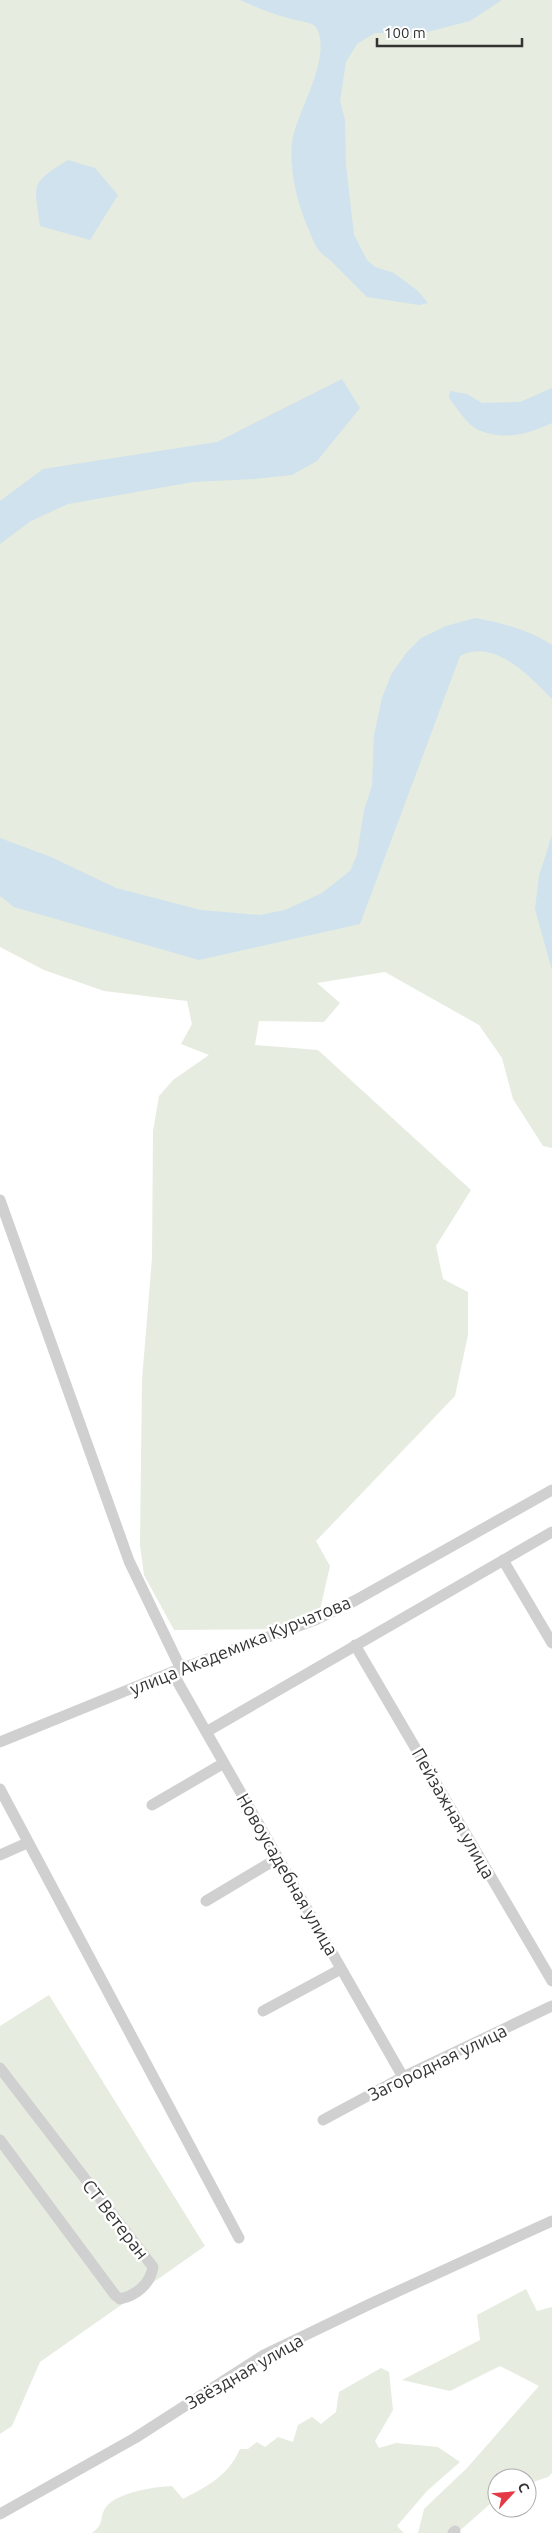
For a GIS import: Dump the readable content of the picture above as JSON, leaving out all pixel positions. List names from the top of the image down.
{
  "streets": {
    "street": [
      "улица Академика Курчатова",
      "Пейзажная улица",
      "Новоусадебная улица",
      "Загородная улица",
      "СТ Ветеран",
      "Звёздная улица"
    ]
  },
  "crossings": [
    ["улица Академика Курчатова", "Новоусадебная улица"],
    ["Новоусадебная улица", "Загородная улица"]
  ],
  "scale_bar": "100 m",
  "north": "top right"
}
